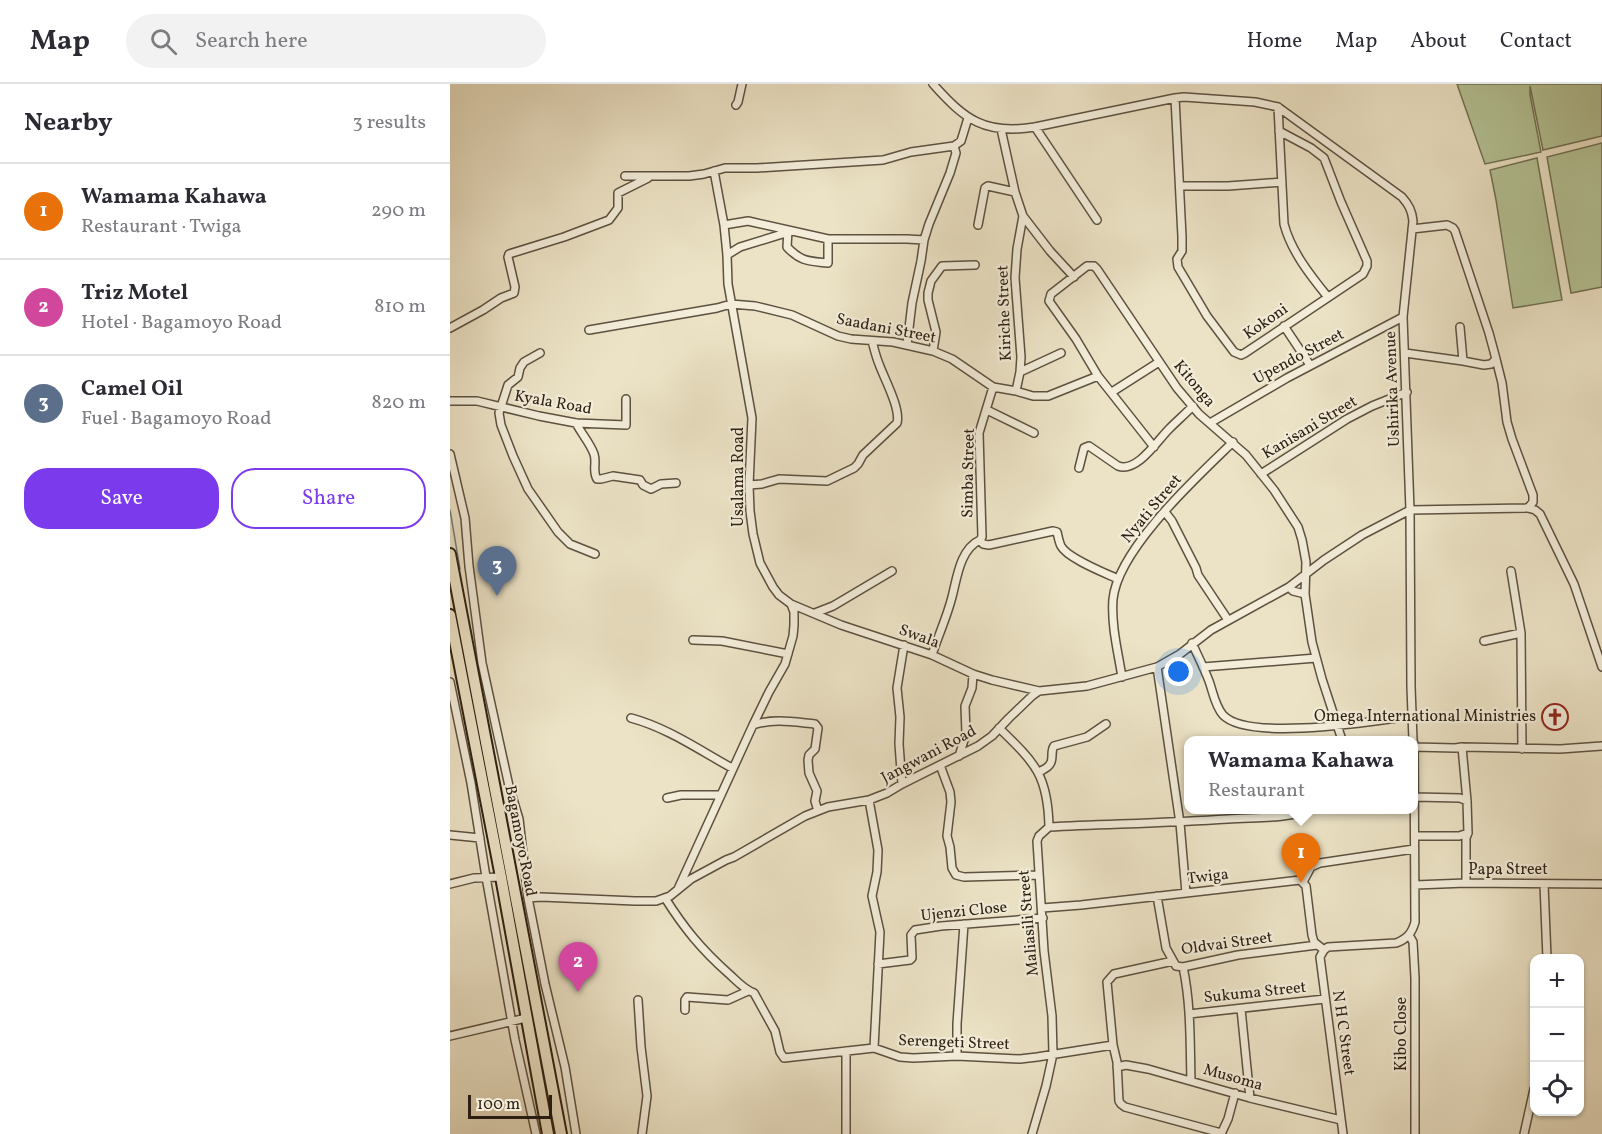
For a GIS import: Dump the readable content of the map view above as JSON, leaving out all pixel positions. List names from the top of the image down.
{
  "streets": {
    "highway": ["Bagamoyo Road"],
    "street": [
      "Kiriche Street",
      "Kokoni",
      "Saadani Street",
      "Upendo Street",
      "Kitonga",
      "Ushirika Avenue",
      "Kyala Road",
      "Kanisani Street",
      "Simba Street",
      "Usalama Road",
      "Nyati Street",
      "Swala",
      "Jangwani Road",
      "Papa Street",
      "Twiga",
      "Ujenzi Close",
      "Maliasili Street",
      "Oldvai Street",
      "Sukuma Street",
      "N H C Street",
      "Kibo Close",
      "Serengeti Street",
      "Musoma"
    ]
  },
  "crossings": [
    ["Kiriche Street", "Saadani Street"],
    ["Saadani Street", "Kitonga"],
    ["Saadani Street", "Simba Street"],
    ["Saadani Street", "Usalama Road"],
    ["Upendo Street", "Kitonga"],
    ["Upendo Street", "Ushirika Avenue"],
    ["Kitonga", "Kanisani Street"],
    ["Kitonga", "Nyati Street"],
    ["Ushirika Avenue", "Kanisani Street"],
    ["Ushirika Avenue", "Papa Street"],
    ["Ushirika Avenue", "Kibo Close"],
    ["Simba Street", "Swala"],
    ["Usalama Road", "Swala"],
    ["Swala", "Jangwani Road"],
    ["Jangwani Road", "Maliasili Street"],
    ["Jangwani Road", "Serengeti Street"],
    ["Twiga", "Maliasili Street"],
    ["Twiga", "Oldvai Street"],
    ["Ujenzi Close", "Maliasili Street"],
    ["Maliasili Street", "Serengeti Street"],
    ["Oldvai Street", "N H C Street"],
    ["Sukuma Street", "N H C Street"],
    ["N H C Street", "Musoma"]
  ],
  "places": {
    "church": ["Omega International Ministries"]
  },
  "scale_bar": "100 m",
  "page": {
    "header": "Map",
    "search": "Search here",
    "nav": [
      "Home",
      "Map",
      "About",
      "Contact"
    ],
    "heading": ["Nearby", "3 results"],
    "list": [
      {
        "mark": "1",
        "name": "Wamama Kahawa",
        "note": "Restaurant · Twiga",
        "value": "290 m"
      },
      {
        "mark": "2",
        "name": "Triz Motel",
        "note": "Hotel · Bagamoyo Road",
        "value": "810 m"
      },
      {
        "mark": "3",
        "name": "Camel Oil",
        "note": "Fuel · Bagamoyo Road",
        "value": "820 m"
      }
    ],
    "buttons": ["Save", "Share"],
    "pins": ["3", "1", "2"],
    "popup": ["Wamama Kahawa", "Restaurant"],
    "map_buttons": ["+", "−"],
    "scale": "100 m"
  }
}
